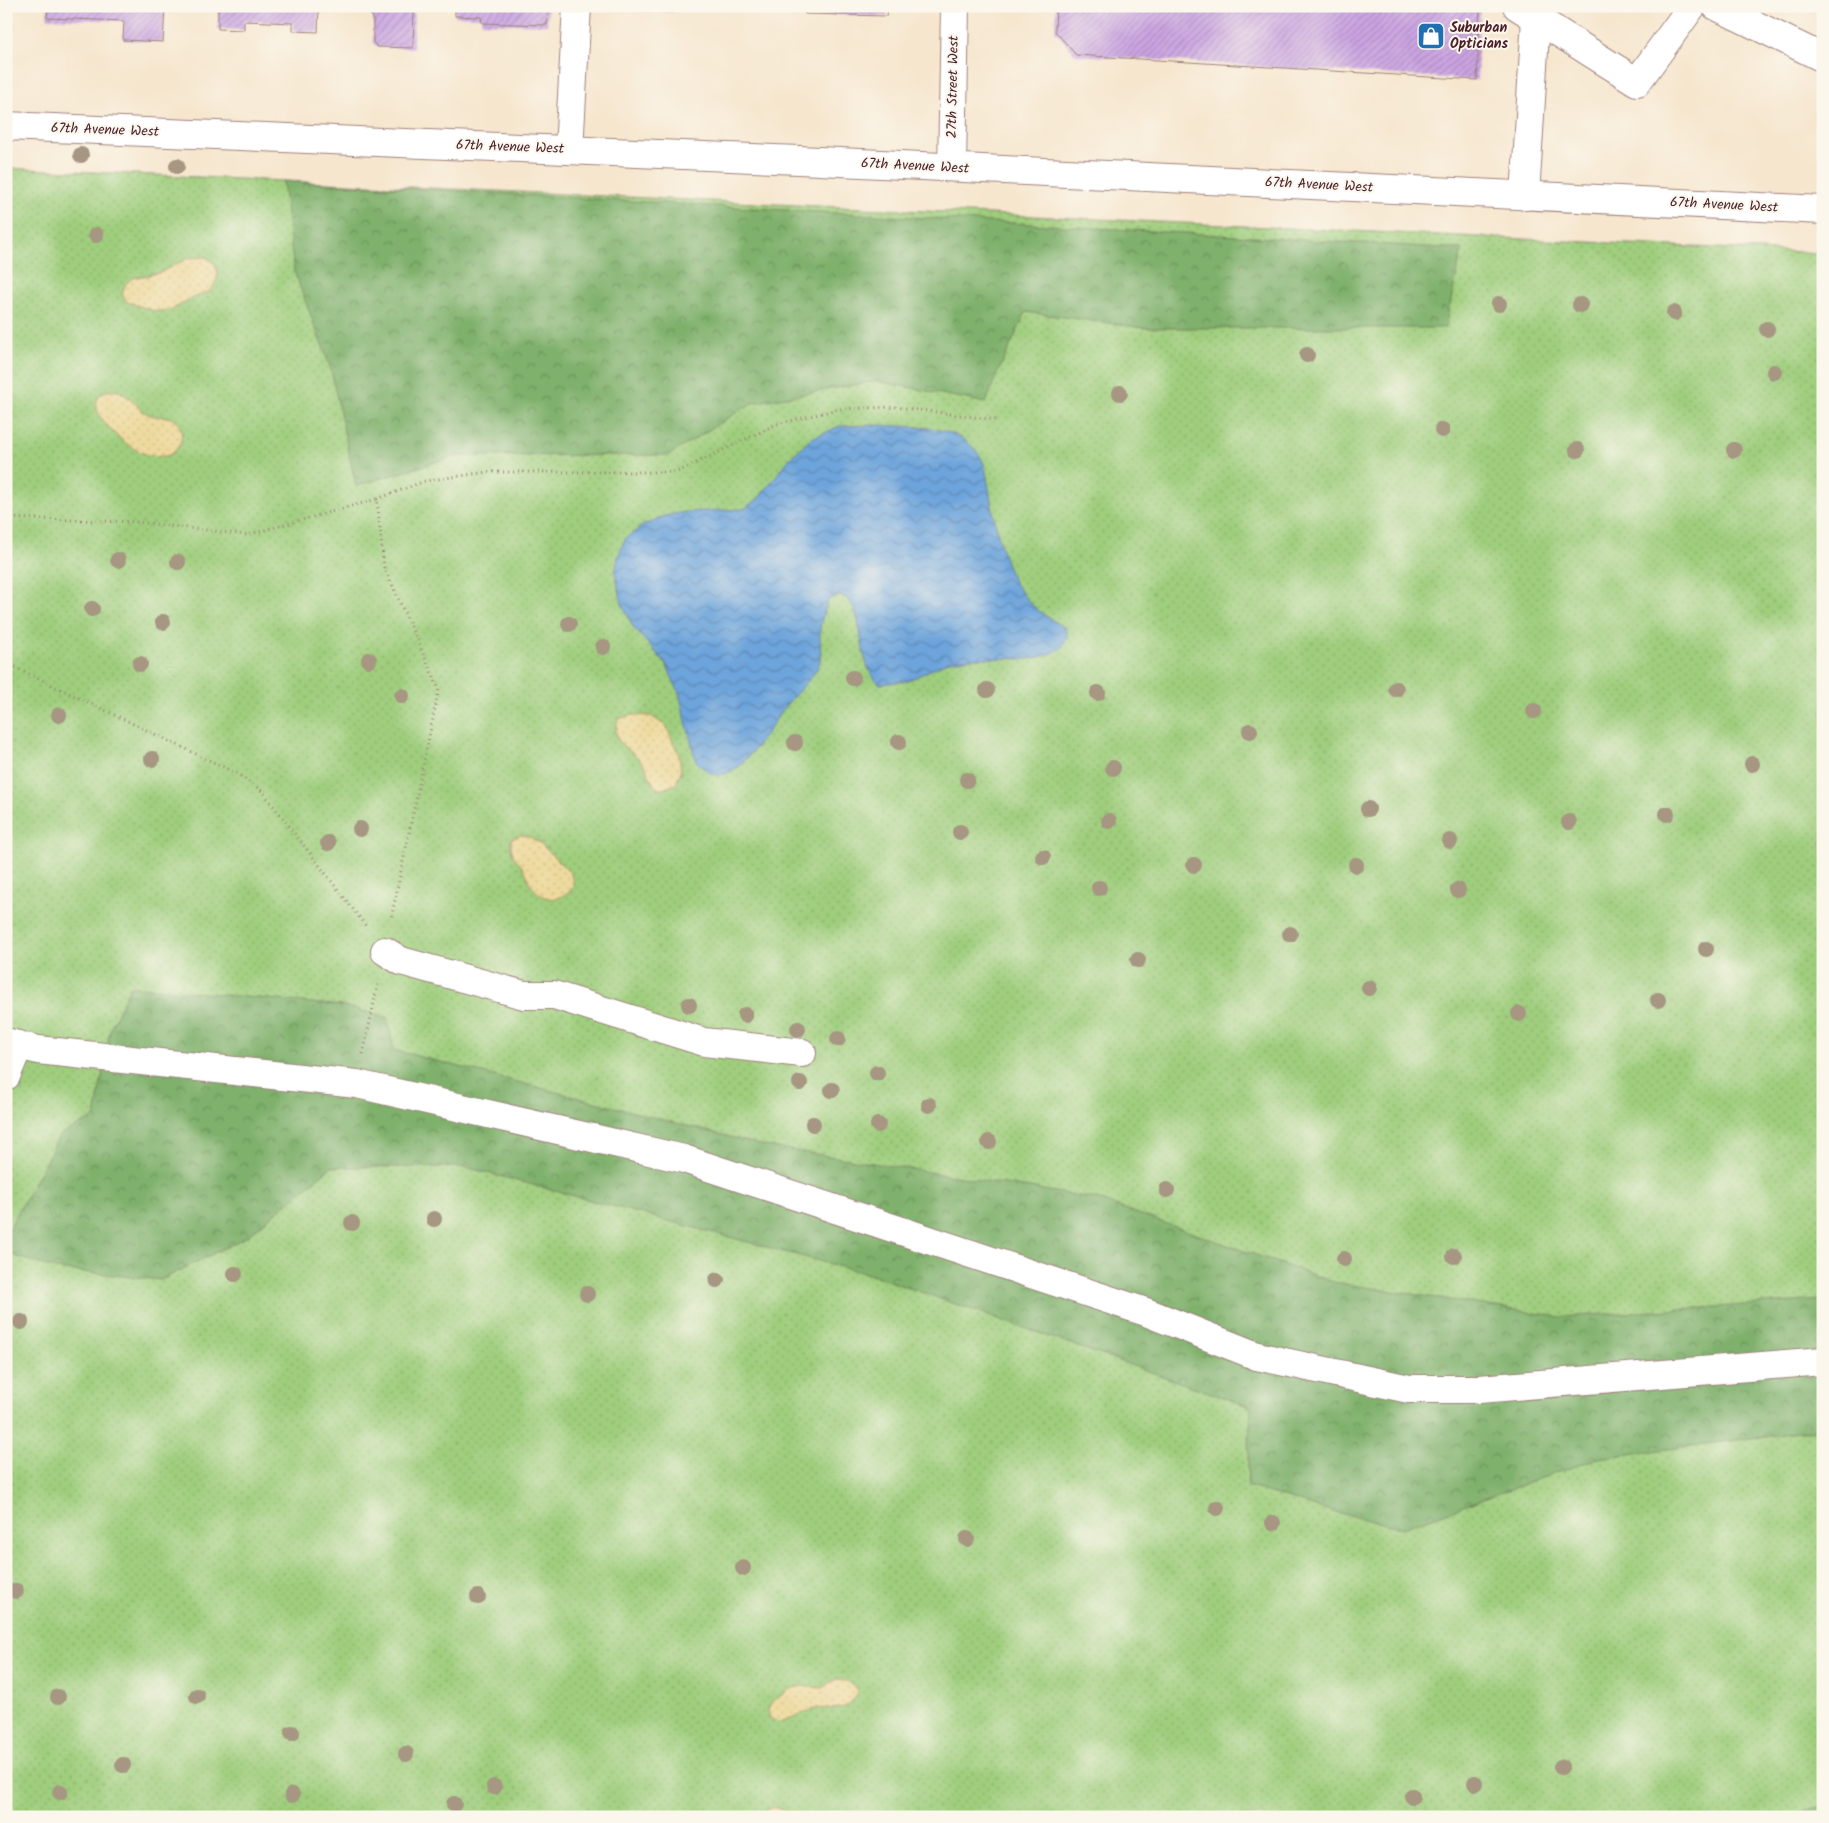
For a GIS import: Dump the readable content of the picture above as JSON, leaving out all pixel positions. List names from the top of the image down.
{
  "streets": {
    "street": ["27th Street West", "67th Avenue West"]
  },
  "crossings": [
    ["27th Street West", "67th Avenue West"]
  ],
  "places": {
    "shop": ["Suburban Opticians"]
  }
}
